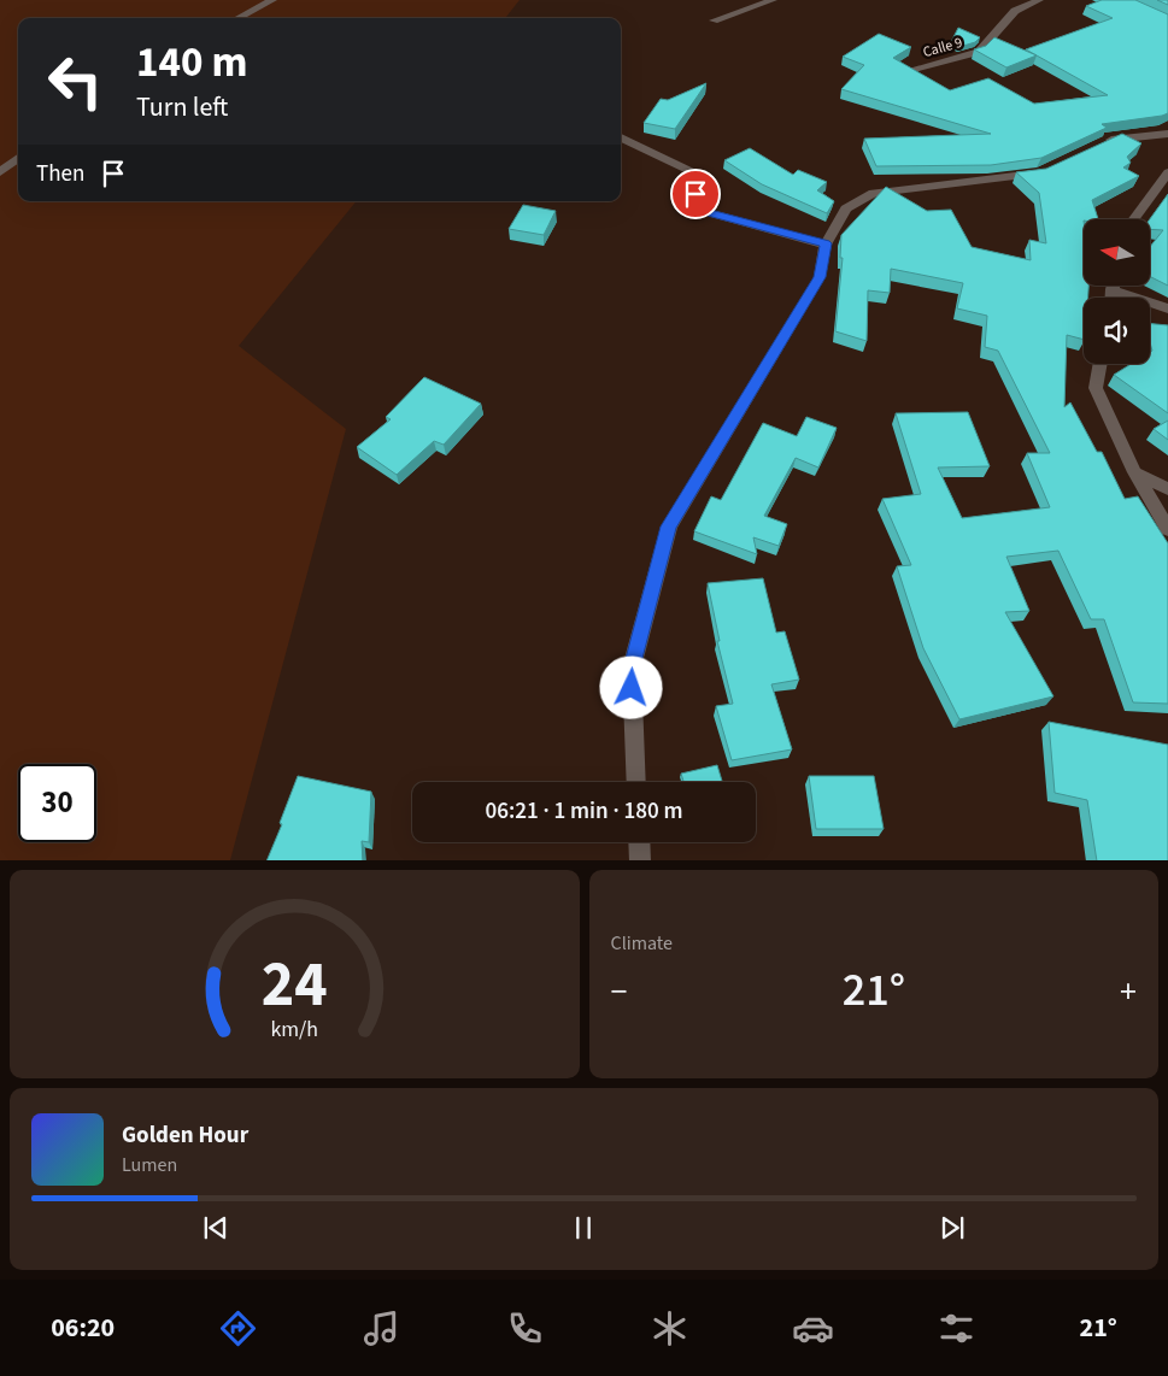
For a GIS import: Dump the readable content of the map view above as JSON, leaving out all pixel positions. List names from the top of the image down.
{
  "streets": {
    "street": ["Calle 9"]
  },
  "north": "left",
  "page": {
    "turn": ["140 m", "Turn left"],
    "then": "Then",
    "limit": "30",
    "trip": "06:21 · 1 min · 180 m",
    "tile": "Climate",
    "heat": ["−", "21°", "+"],
    "song": ["Golden Hour", "Lumen"],
    "tabs": ["06:20", "21°"],
    "gauge": ["24", "km/h"]
  }
}
